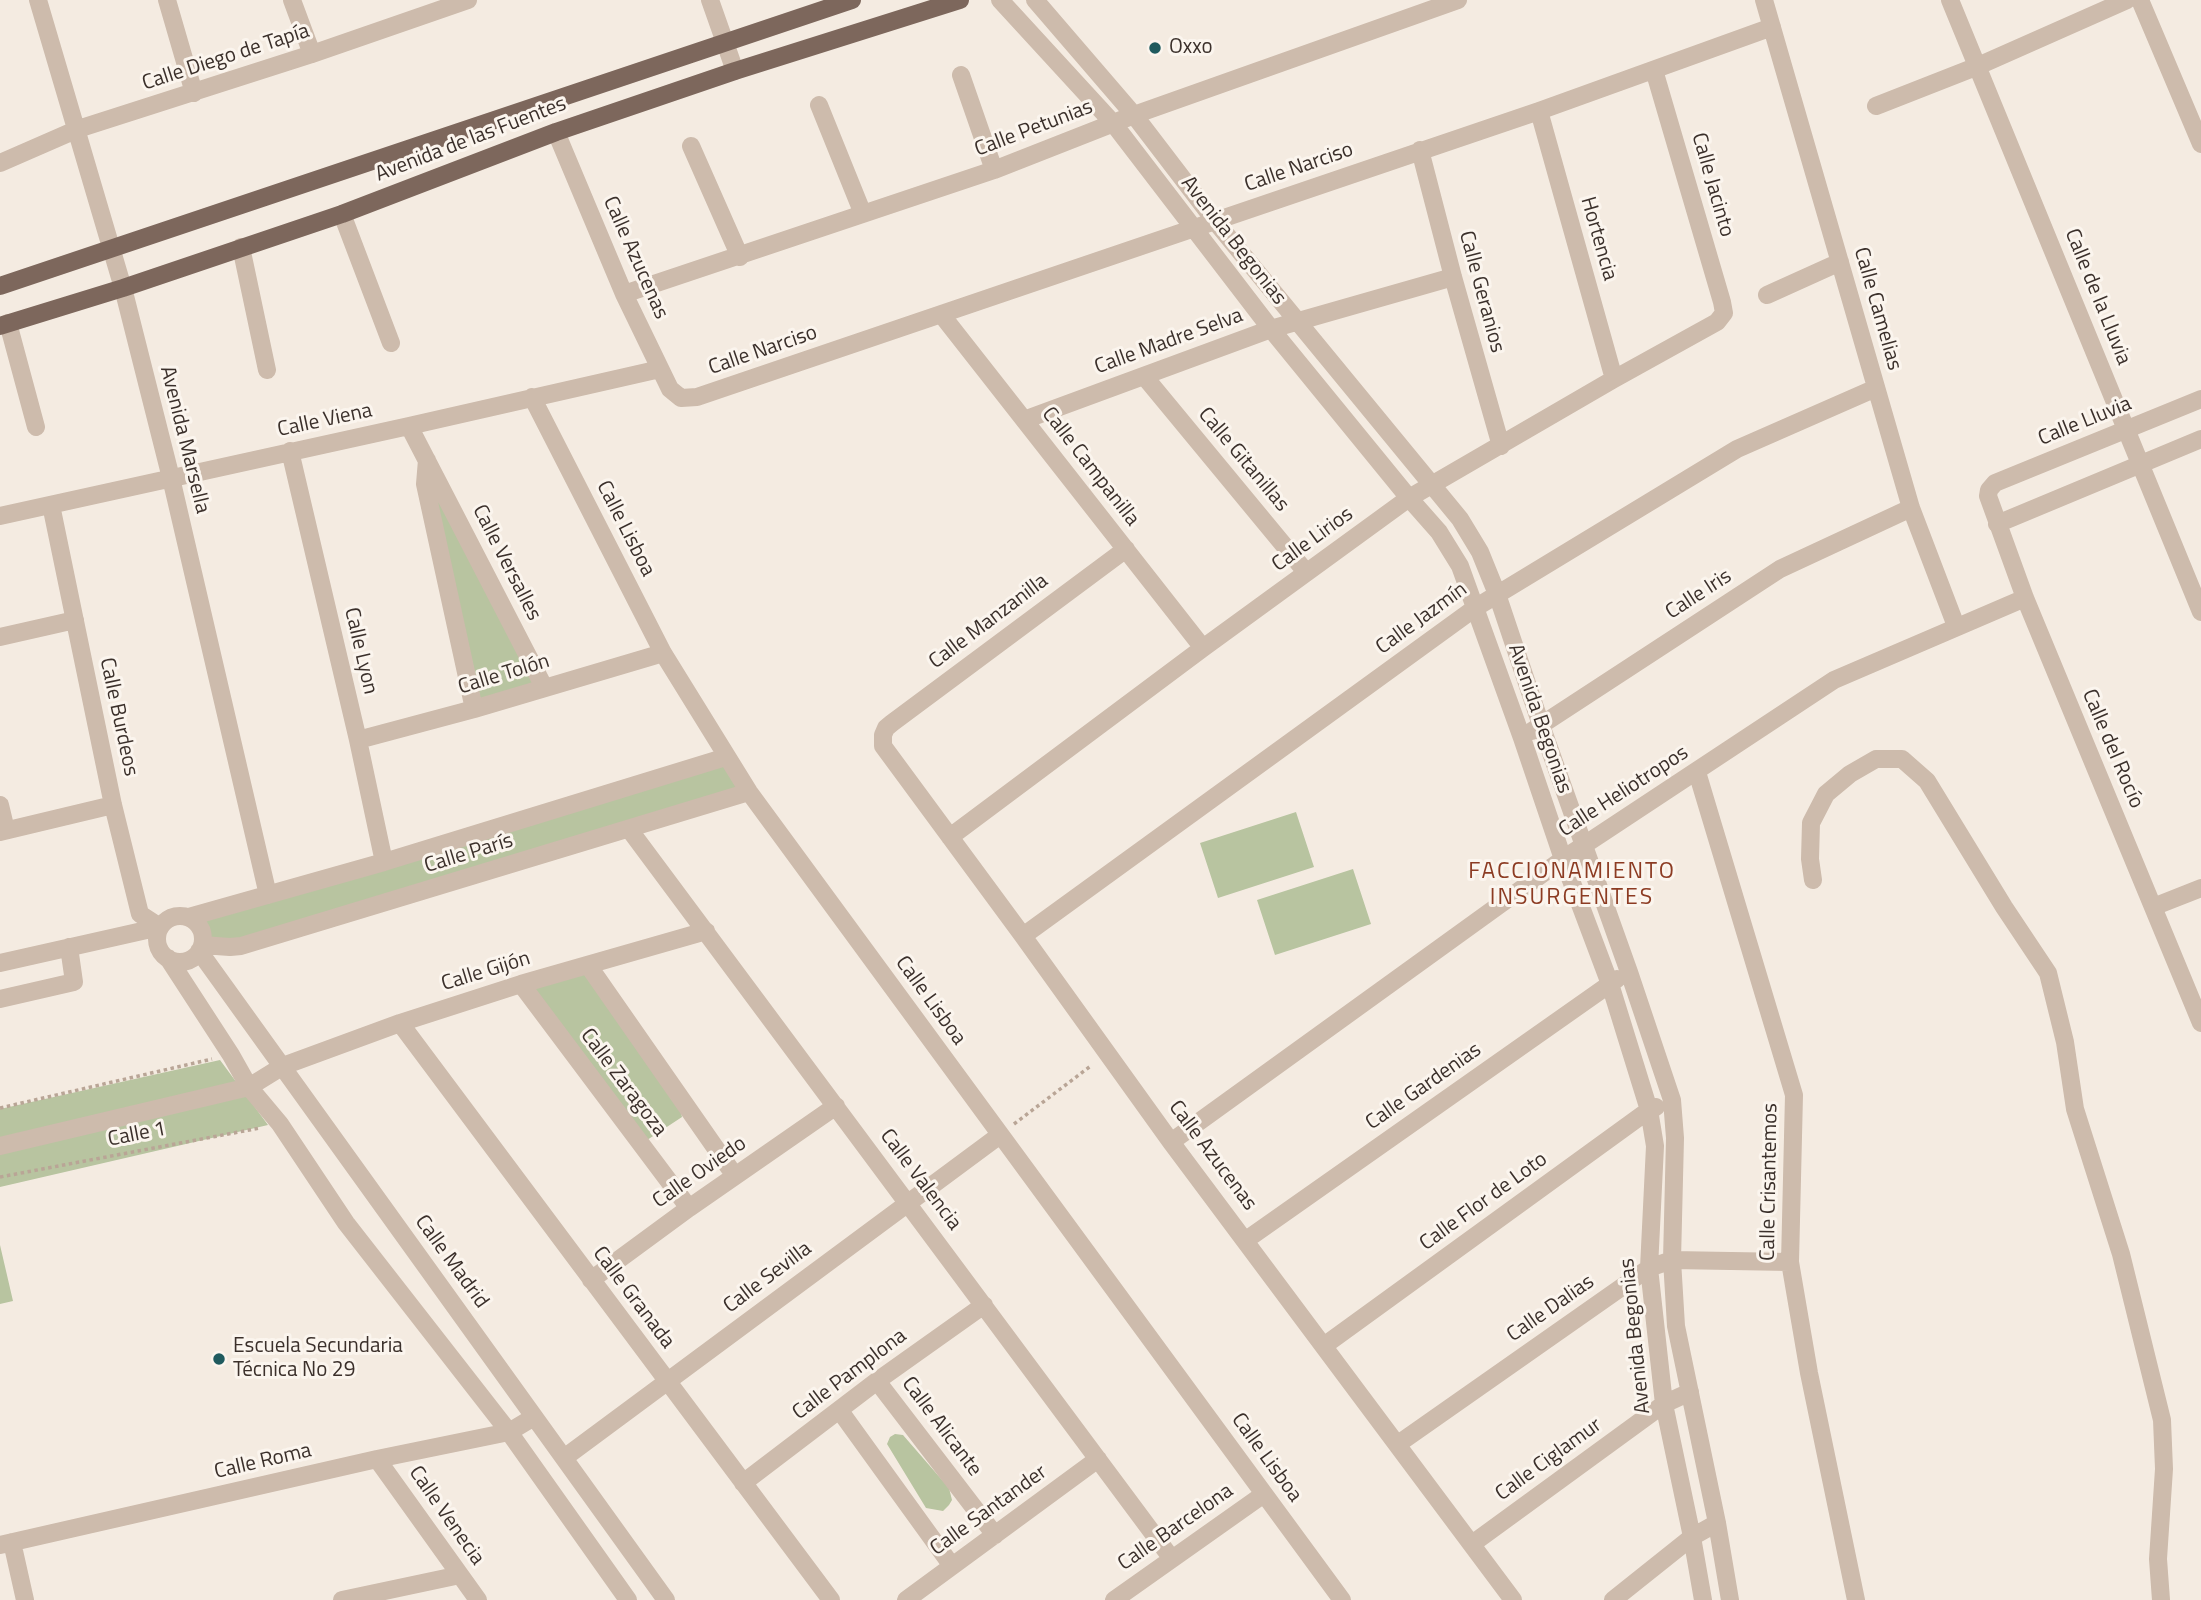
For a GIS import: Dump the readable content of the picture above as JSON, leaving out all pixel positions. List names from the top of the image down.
{
  "streets": {
    "main road": ["Avenida de las Fuentes"],
    "street": [
      "Calle Diego de Tapía",
      "Calle Petunias",
      "Calle Narciso",
      "Calle Jacinto",
      "Hortencia",
      "Avenida Begonias",
      "Calle Azucenas",
      "Calle Geranios",
      "Calle de la Lluvia",
      "Calle Camelias",
      "Calle Madre Selva",
      "Calle Viena",
      "Calle Lluvia",
      "Avenida Marsella",
      "Calle Gitanillas",
      "Calle Campanilla",
      "Calle Lisboa",
      "Calle Lirios",
      "Calle Versalles",
      "Calle Iris",
      "Calle Jazmín",
      "Calle Manzanilla",
      "Calle Lyon",
      "Calle Tolón",
      "Calle Burdeos",
      "Calle del Rocío",
      "Calle Heliotropos",
      "Calle París",
      "Calle Gijón",
      "Calle Zaragoza",
      "Calle Gardenias",
      "Calle Oviedo",
      "Calle Valencia",
      "Calle Crisantemos",
      "Calle Flor de Loto",
      "Calle Madrid",
      "Calle Sevilla",
      "Calle Granada",
      "Calle Dalias",
      "Calle Pamplona",
      "Calle Alicante",
      "Calle Ciglamur",
      "Calle Roma",
      "Calle Santander",
      "Calle Venecia",
      "Calle Barcelona"
    ],
    "path": ["Calle 1"]
  },
  "crossings": [
    ["Calle Diego de Tapía", "Avenida Marsella"],
    ["Calle Petunias", "Avenida Begonias"],
    ["Calle Petunias", "Calle Azucenas"],
    ["Avenida de las Fuentes", "Calle Azucenas"],
    ["Avenida de las Fuentes", "Avenida Marsella"],
    ["Calle Narciso", "Calle Jacinto"],
    ["Calle Narciso", "Hortencia"],
    ["Calle Narciso", "Avenida Begonias"],
    ["Calle Narciso", "Calle Azucenas"],
    ["Calle Narciso", "Calle Geranios"],
    ["Calle Narciso", "Calle Camelias"],
    ["Calle Narciso", "Calle Campanilla"],
    ["Calle Jacinto", "Calle Lirios"],
    ["Hortencia", "Calle Lirios"],
    ["Avenida Begonias", "Calle Madre Selva"],
    ["Avenida Begonias", "Calle Lirios"],
    ["Avenida Begonias", "Calle Iris"],
    ["Avenida Begonias", "Calle Jazmín"],
    ["Avenida Begonias", "Calle Heliotropos"],
    ["Avenida Begonias", "Calle Gardenias"],
    ["Avenida Begonias", "Calle Flor de Loto"],
    ["Avenida Begonias", "Calle Dalias"],
    ["Avenida Begonias", "Calle Ciglamur"],
    ["Calle Azucenas", "Calle Viena"],
    ["Calle Azucenas", "Calle Lirios"],
    ["Calle Azucenas", "Calle Jazmín"],
    ["Calle Azucenas", "Calle Manzanilla"],
    ["Calle Azucenas", "Calle Heliotropos"],
    ["Calle Azucenas", "Calle Gardenias"],
    ["Calle Azucenas", "Calle Flor de Loto"],
    ["Calle Azucenas", "Calle Dalias"],
    ["Calle Azucenas", "Calle Ciglamur"],
    ["Calle Geranios", "Calle Madre Selva"],
    ["Calle Geranios", "Calle Lirios"],
    ["Calle de la Lluvia", "Calle Lluvia"],
    ["Calle Camelias", "Calle Iris"],
    ["Calle Camelias", "Calle Jazmín"],
    ["Calle Camelias", "Calle Heliotropos"],
    ["Calle Madre Selva", "Calle Gitanillas"],
    ["Calle Madre Selva", "Calle Campanilla"],
    ["Calle Viena", "Avenida Marsella"],
    ["Calle Viena", "Calle Lisboa"],
    ["Calle Viena", "Calle Versalles"],
    ["Calle Viena", "Calle Lyon"],
    ["Calle Viena", "Calle Burdeos"],
    ["Calle Lluvia", "Calle del Rocío"],
    ["Avenida Marsella", "Calle París"],
    ["Calle Gitanillas", "Calle Lirios"],
    ["Calle Campanilla", "Calle Lirios"],
    ["Calle Campanilla", "Calle Manzanilla"],
    ["Calle Lisboa", "Calle Tolón"],
    ["Calle Lisboa", "Calle París"],
    ["Calle Lisboa", "Calle Sevilla"],
    ["Calle Lisboa", "Calle Barcelona"],
    ["Calle Versalles", "Calle Tolón"],
    ["Calle Lyon", "Calle Tolón"],
    ["Calle Lyon", "Calle París"],
    ["Calle Burdeos", "Calle París"],
    ["Calle Burdeos", "Calle Madrid"],
    ["Calle del Rocío", "Calle Heliotropos"],
    ["Calle Heliotropos", "Calle Crisantemos"],
    ["Calle París", "Calle Valencia"],
    ["Calle París", "Calle Madrid"],
    ["Calle Gijón", "Calle Zaragoza"],
    ["Calle Gijón", "Calle Valencia"],
    ["Calle Gijón", "Calle Madrid"],
    ["Calle Gijón", "Calle Granada"],
    ["Calle Zaragoza", "Calle Oviedo"],
    ["Calle Oviedo", "Calle Valencia"],
    ["Calle Oviedo", "Calle Granada"],
    ["Calle Valencia", "Calle Sevilla"],
    ["Calle Valencia", "Calle Pamplona"],
    ["Calle Valencia", "Calle Santander"],
    ["Calle Valencia", "Calle Barcelona"],
    ["Calle Crisantemos", "Calle Dalias"],
    ["Calle Madrid", "Calle Sevilla"],
    ["Calle Madrid", "Calle Roma"],
    ["Calle Sevilla", "Calle Granada"],
    ["Calle Granada", "Calle Pamplona"],
    ["Calle Pamplona", "Calle Alicante"],
    ["Calle Alicante", "Calle Santander"],
    ["Calle Roma", "Calle Venecia"]
  ],
  "districts": ["FACCIONAMIENTO INSURGENTES"],
  "places": ["Oxxo", "Escuela Secundaria Técnica No 29"]
}
